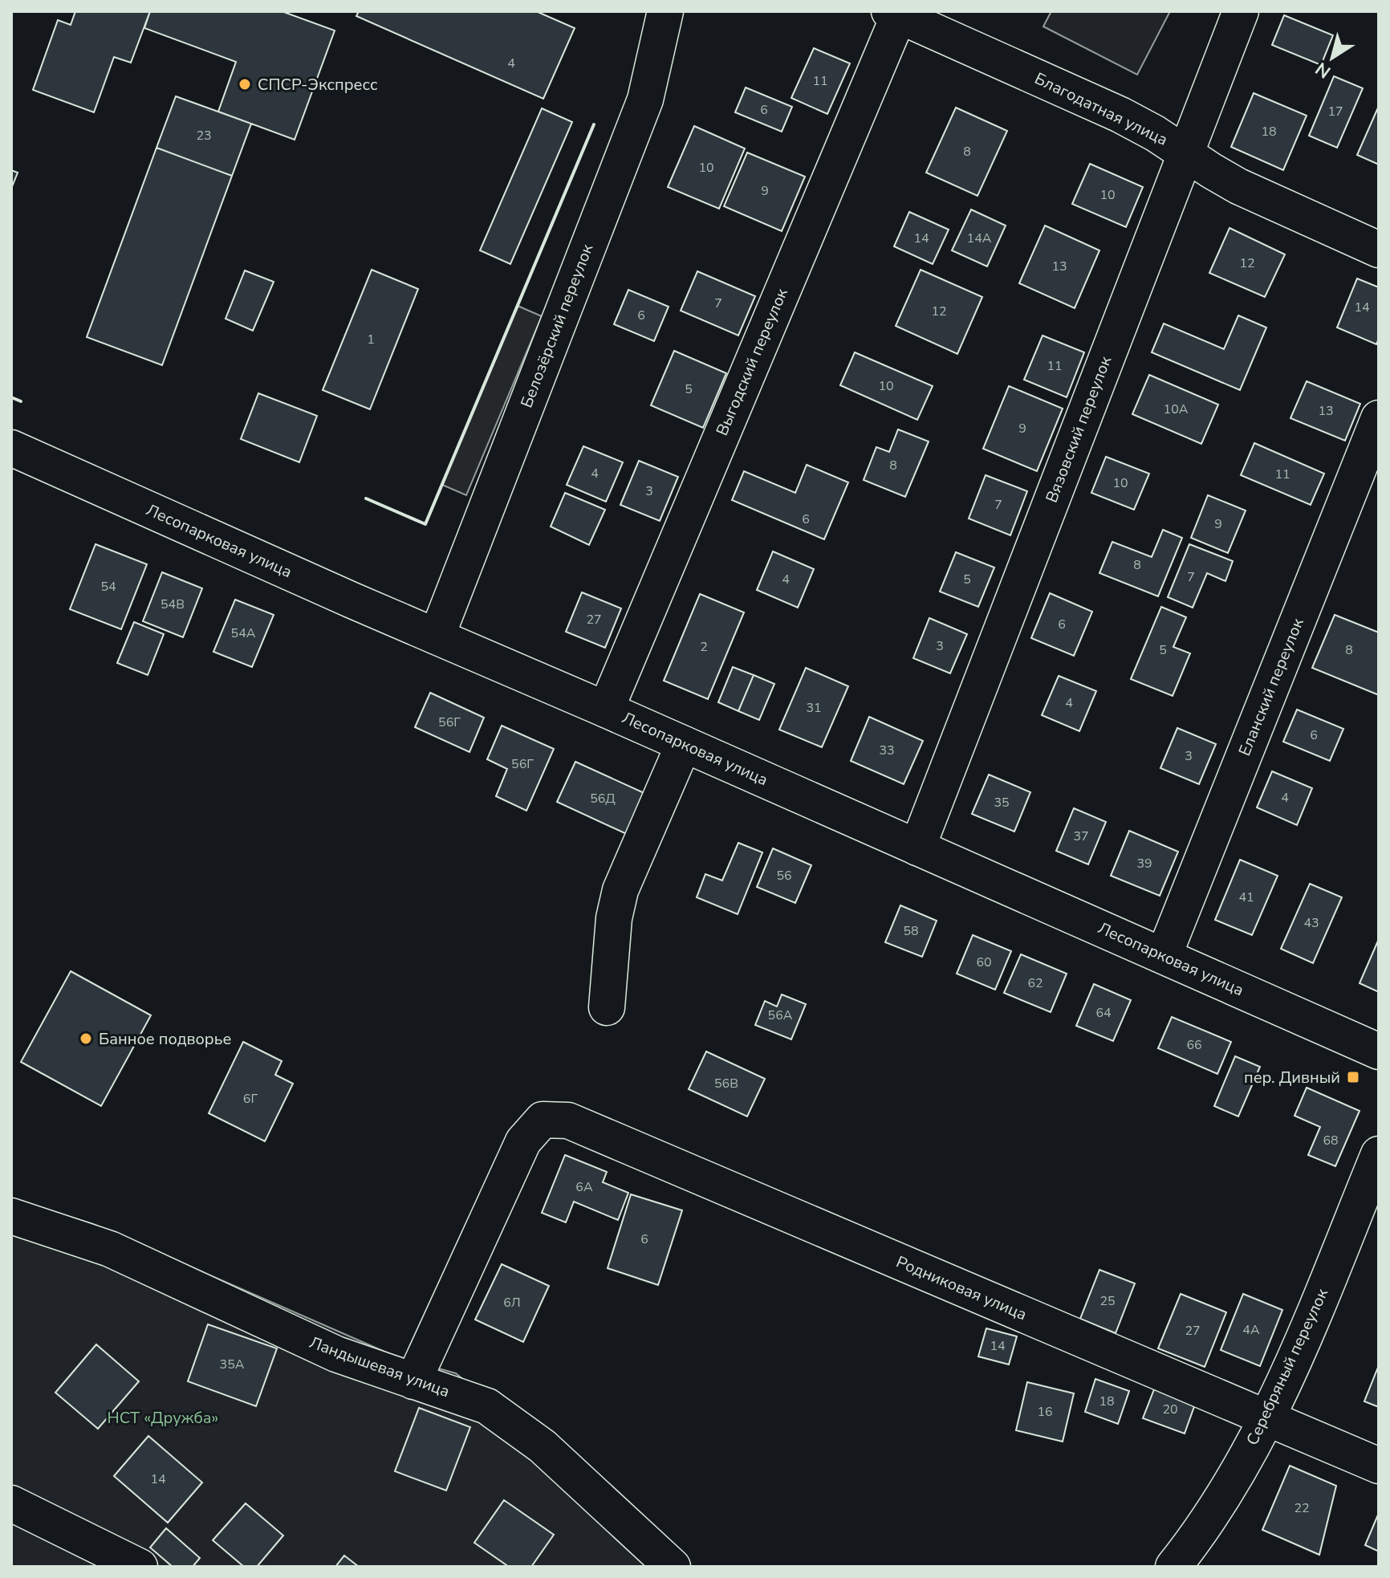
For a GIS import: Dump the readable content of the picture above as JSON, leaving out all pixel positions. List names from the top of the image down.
{
  "streets": {
    "street": [
      "Благодатная улица",
      "Белозёрский переулок",
      "Выгодский переулок",
      "Вязовский переулок",
      "Лесопарковая улица",
      "Еланский переулок",
      "Родниковая улица",
      "Ландышевая улица",
      "Серебряный переулок"
    ]
  },
  "crossings": [
    ["Благодатная улица", "Выгодский переулок"],
    ["Благодатная улица", "Вязовский переулок"],
    ["Белозёрский переулок", "Лесопарковая улица"],
    ["Выгодский переулок", "Лесопарковая улица"],
    ["Вязовский переулок", "Лесопарковая улица"],
    ["Лесопарковая улица", "Еланский переулок"],
    ["Родниковая улица", "Ландышевая улица"],
    ["Родниковая улица", "Серебряный переулок"]
  ],
  "parks": ["НСТ «Дружба»"],
  "places": {
    "other": ["СПСР-Экспресс", "Банное подворье"],
    "transit": ["пер. Дивный"]
  },
  "house_numbers": [
    "4",
    "11",
    "6",
    "17",
    "18",
    "23",
    "8",
    "10",
    "9",
    "10",
    "14",
    "14А",
    "12",
    "13",
    "7",
    "14",
    "12",
    "6",
    "1",
    "11",
    "10",
    "5",
    "10А",
    "13",
    "9",
    "8",
    "4",
    "11",
    "10",
    "3",
    "7",
    "6",
    "9",
    "8",
    "7",
    "4",
    "5",
    "54",
    "54В",
    "27",
    "6",
    "54А",
    "3",
    "2",
    "5",
    "8",
    "4",
    "31",
    "56Г",
    "6",
    "33",
    "3",
    "56Г",
    "4",
    "56Д",
    "35",
    "37",
    "39",
    "56",
    "41",
    "43",
    "58",
    "60",
    "62",
    "64",
    "56А",
    "66",
    "56В",
    "6Г",
    "68",
    "6А",
    "6",
    "25",
    "6Л",
    "4А",
    "27",
    "14",
    "35А",
    "18",
    "20",
    "16",
    "14",
    "22"
  ],
  "north": "bottom left"
}
